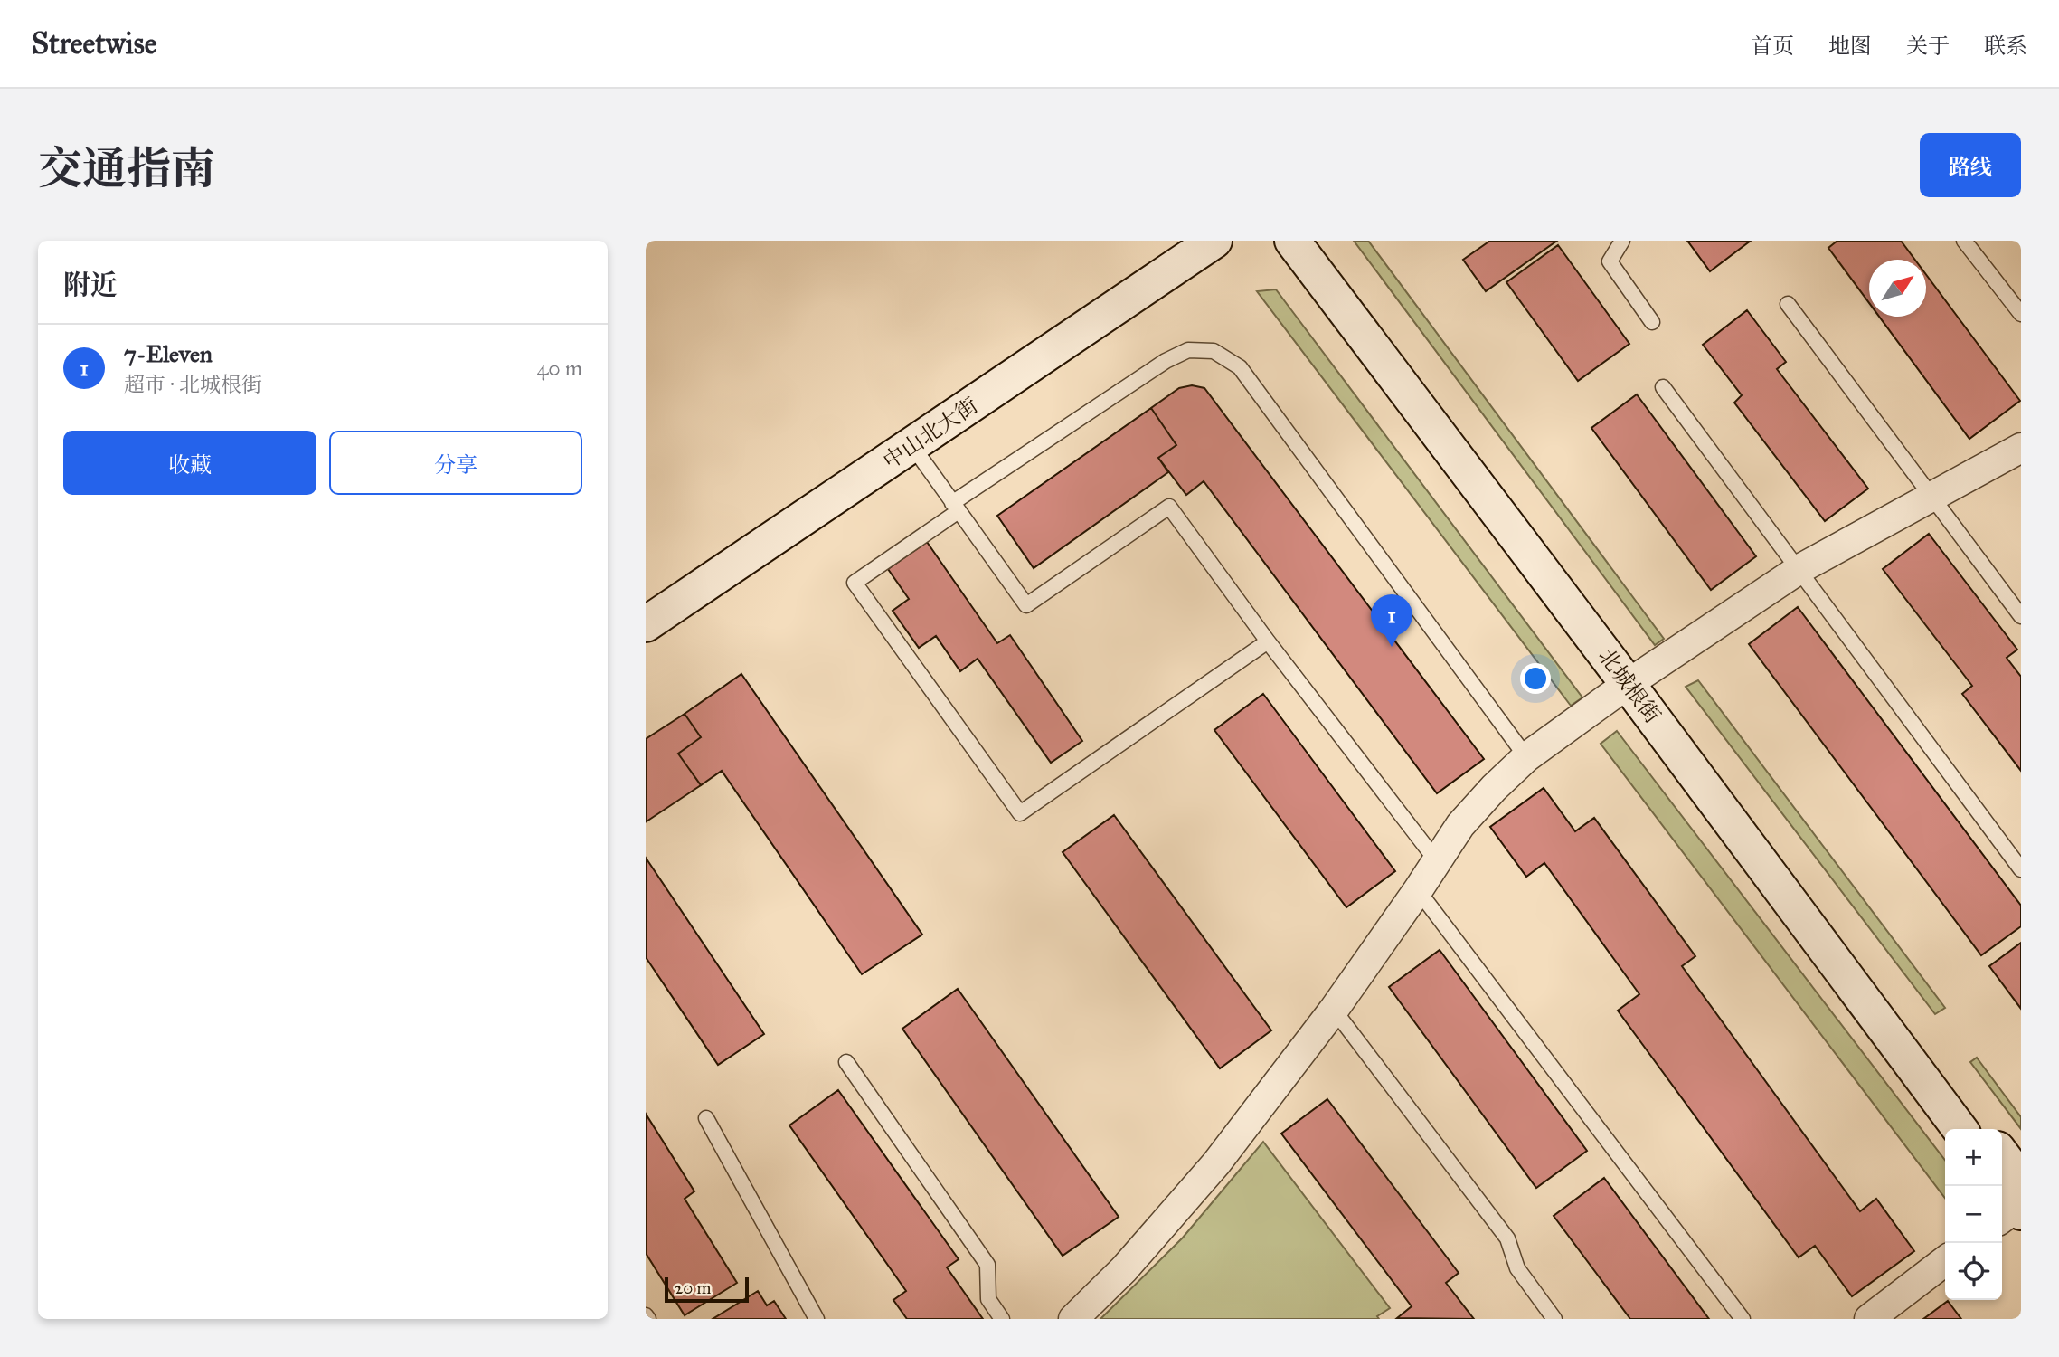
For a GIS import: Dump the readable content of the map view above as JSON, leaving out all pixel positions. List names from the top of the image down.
{
  "streets": {
    "street": ["中山北大街", "北城根街"]
  },
  "scale_bar": "20 m",
  "north": "top right",
  "page": {
    "header": "Streetwise",
    "nav": [
      "首页",
      "地图",
      "关于",
      "联系"
    ],
    "title": "交通指南",
    "buttons": [
      "路线",
      ["收藏", "分享"]
    ],
    "heading": "附近",
    "list": [
      {
        "mark": "1",
        "name": "7-Eleven",
        "note": "超市 · 北城根街",
        "value": "40 m"
      }
    ],
    "pins": "1",
    "map_buttons": ["+", "−"],
    "scale": "20 m"
  }
}
